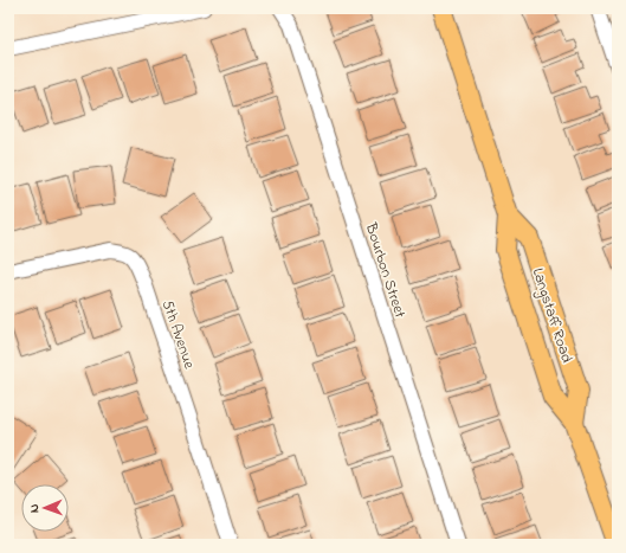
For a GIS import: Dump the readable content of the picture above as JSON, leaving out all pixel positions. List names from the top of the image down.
{
  "streets": {
    "main road": ["Langstaff Road"],
    "street": ["Bourbon Street", "5th Avenue"]
  },
  "north": "left"
}
